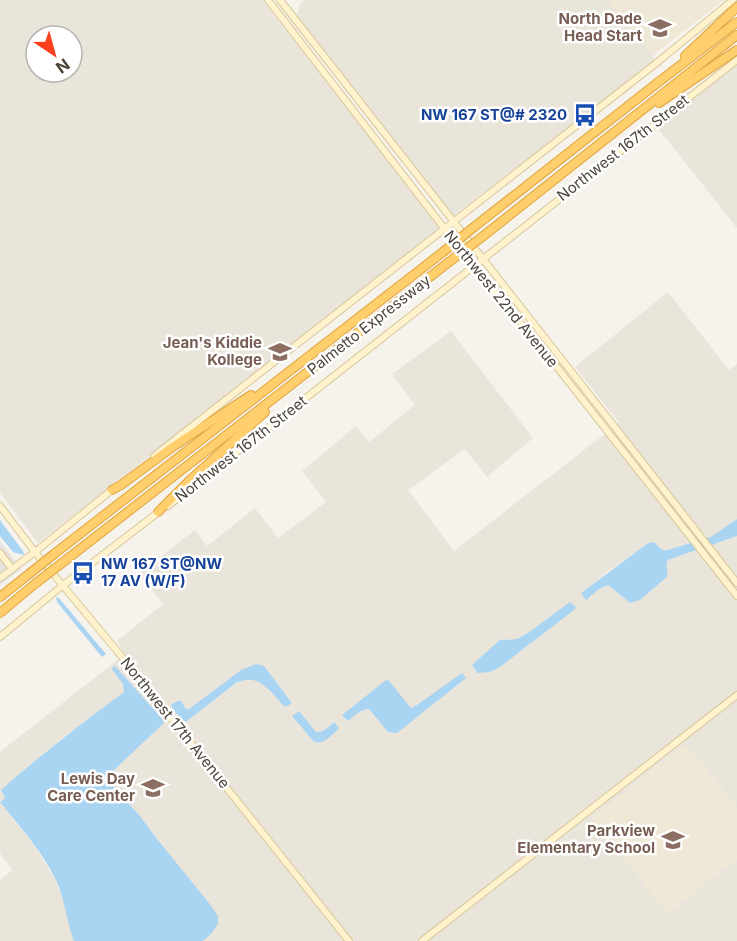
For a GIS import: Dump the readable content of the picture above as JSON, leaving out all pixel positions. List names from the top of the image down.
{
  "streets": {
    "highway": ["Palmetto Expressway"],
    "street": ["Northwest 167th Street", "Northwest 22nd Avenue", "Northwest 17th Avenue"]
  },
  "crossings": [
    ["Northwest 167th Street", "Northwest 22nd Avenue"],
    ["Northwest 167th Street", "Northwest 17th Avenue"]
  ],
  "places": {
    "school or university": [
      "North Dade Head Start",
      "Jean's Kiddie Kollege",
      "Lewis Day Care Center",
      "Parkview Elementary School"
    ],
    "bus stop": ["NW 167 ST@# 2320", "NW 167 ST@NW 17 AV (W/F)"]
  },
  "north": "bottom right"
}
